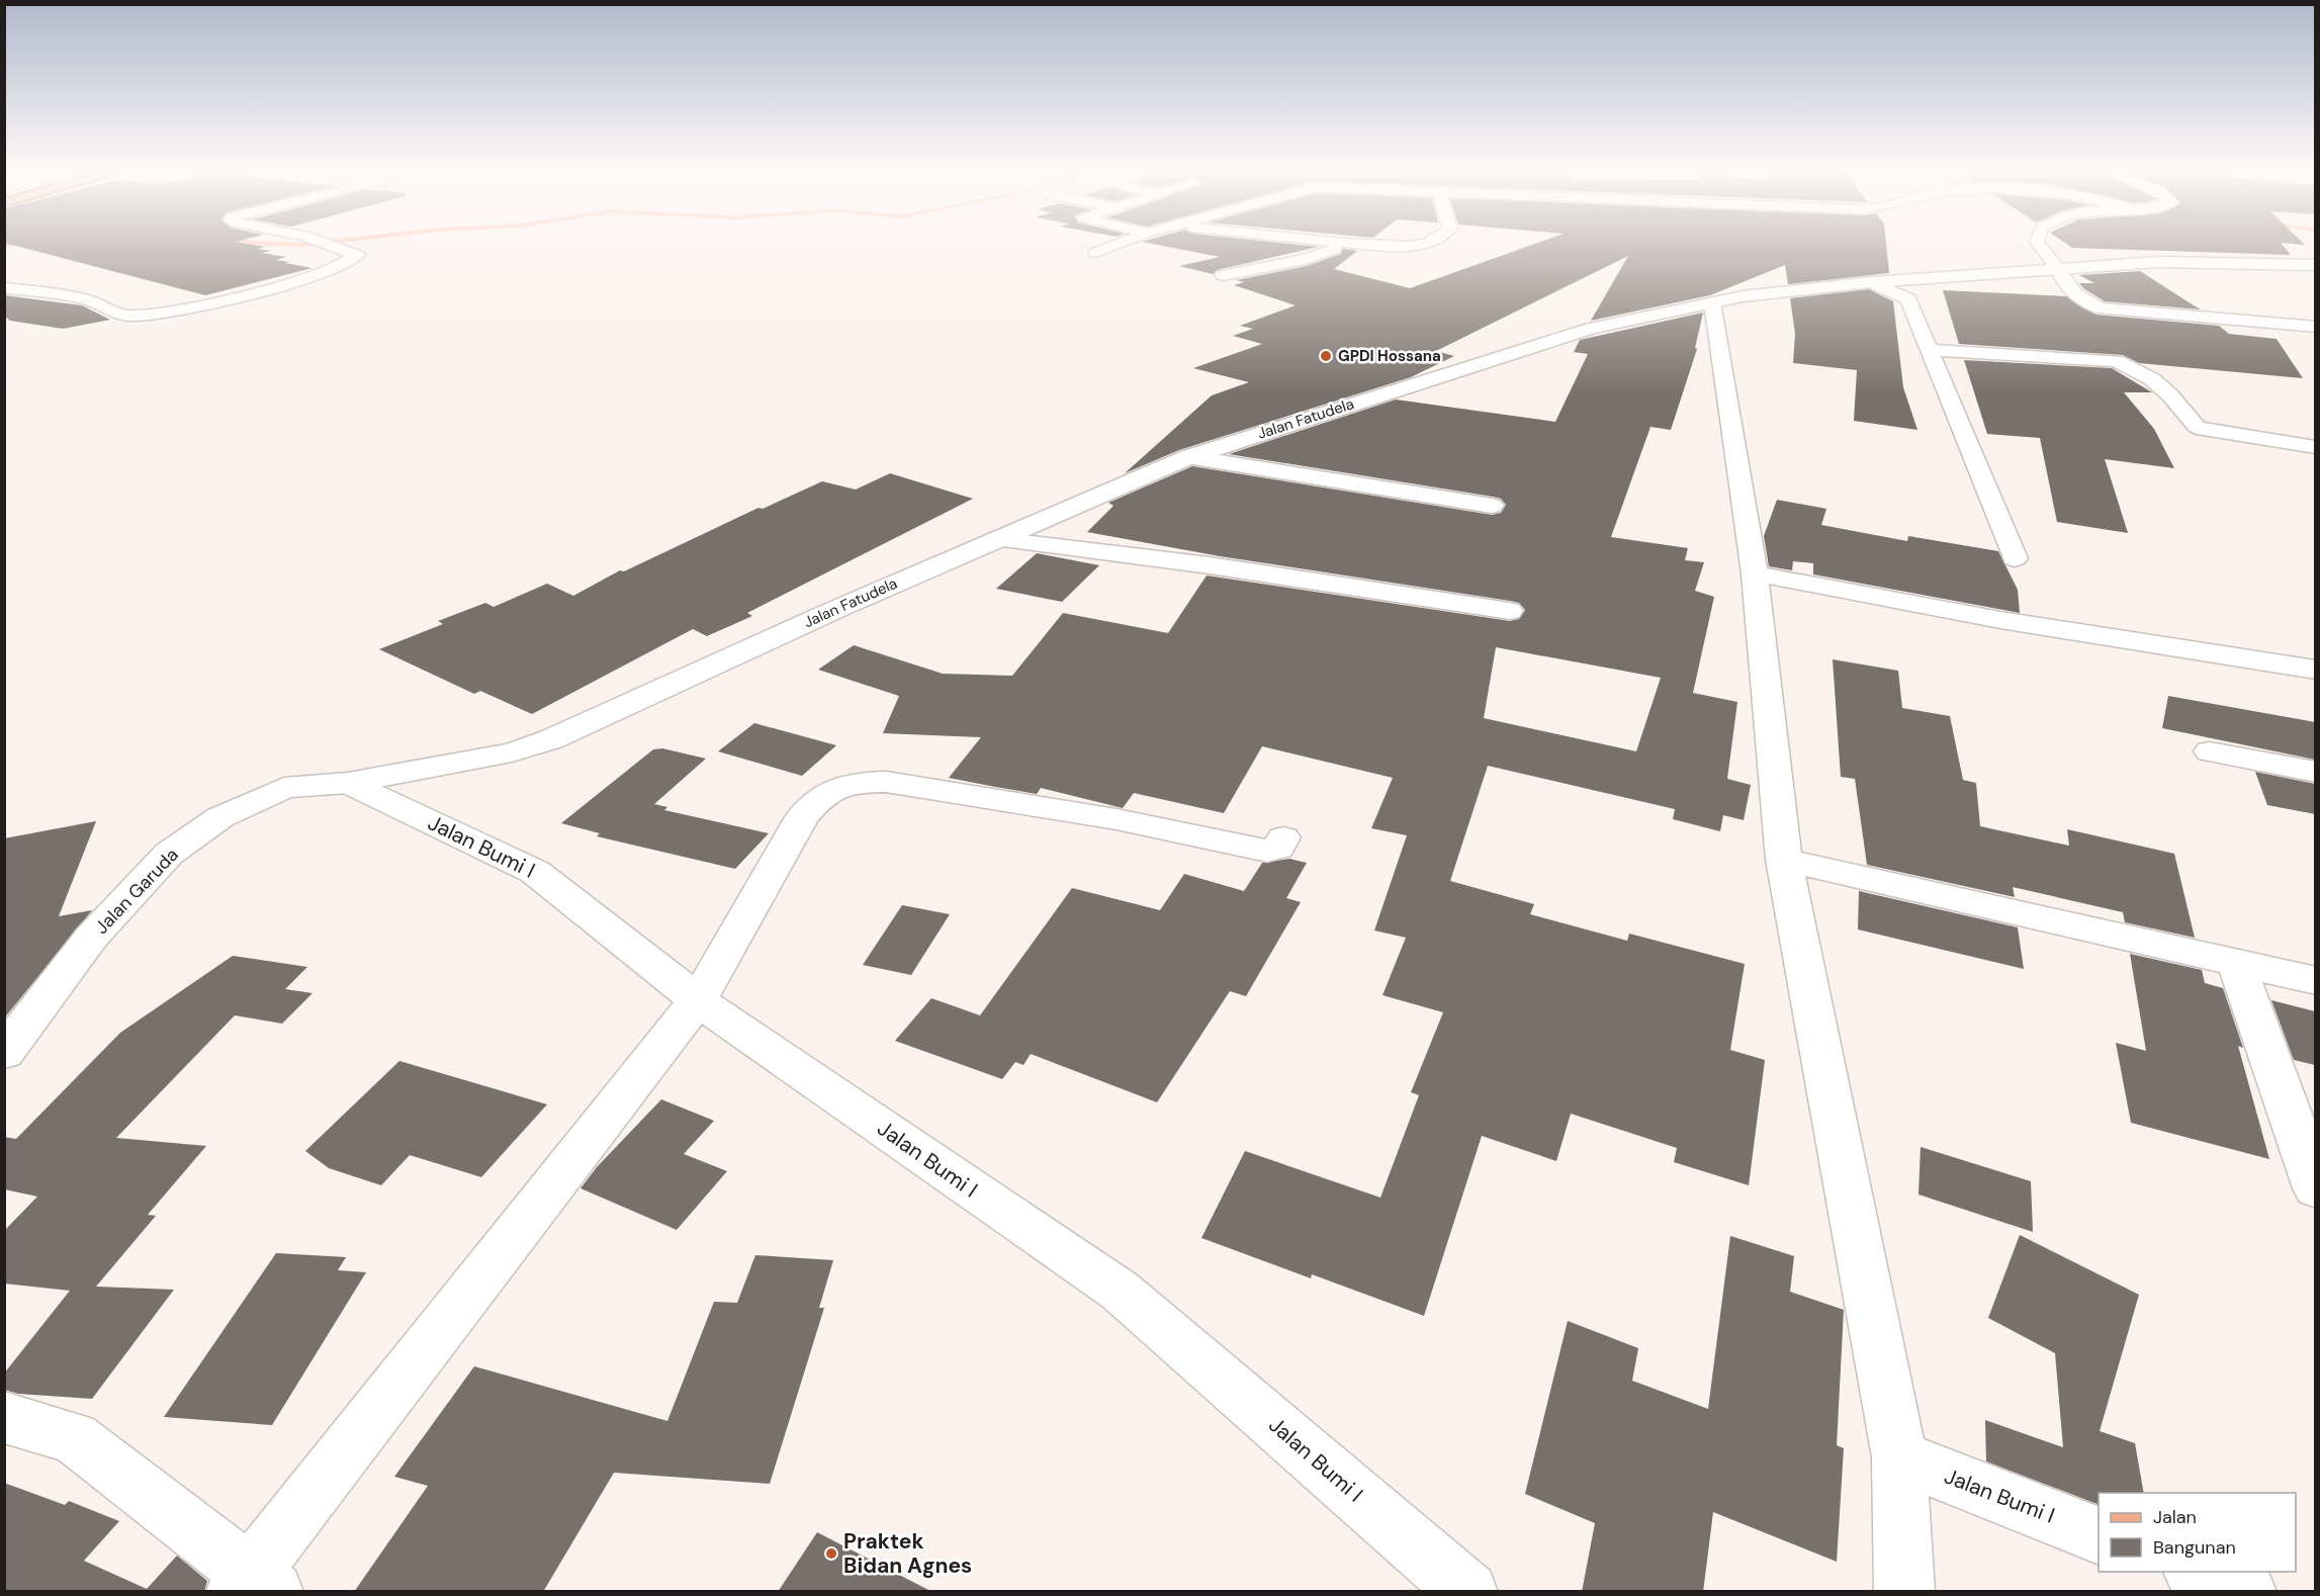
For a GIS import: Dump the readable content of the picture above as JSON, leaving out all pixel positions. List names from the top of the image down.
{
  "streets": {
    "street": ["Jalan Fatudela", "Jalan Bumi I", "Jalan Garuda"]
  },
  "crossings": [
    ["Jalan Fatudela", "Jalan Bumi I"],
    ["Jalan Fatudela", "Jalan Garuda"],
    ["Jalan Bumi I", "Jalan Garuda"]
  ],
  "places": ["GPDI Hossana", "Praktek Bidan Agnes"],
  "legend": ["Jalan", "Bangunan"]
}
